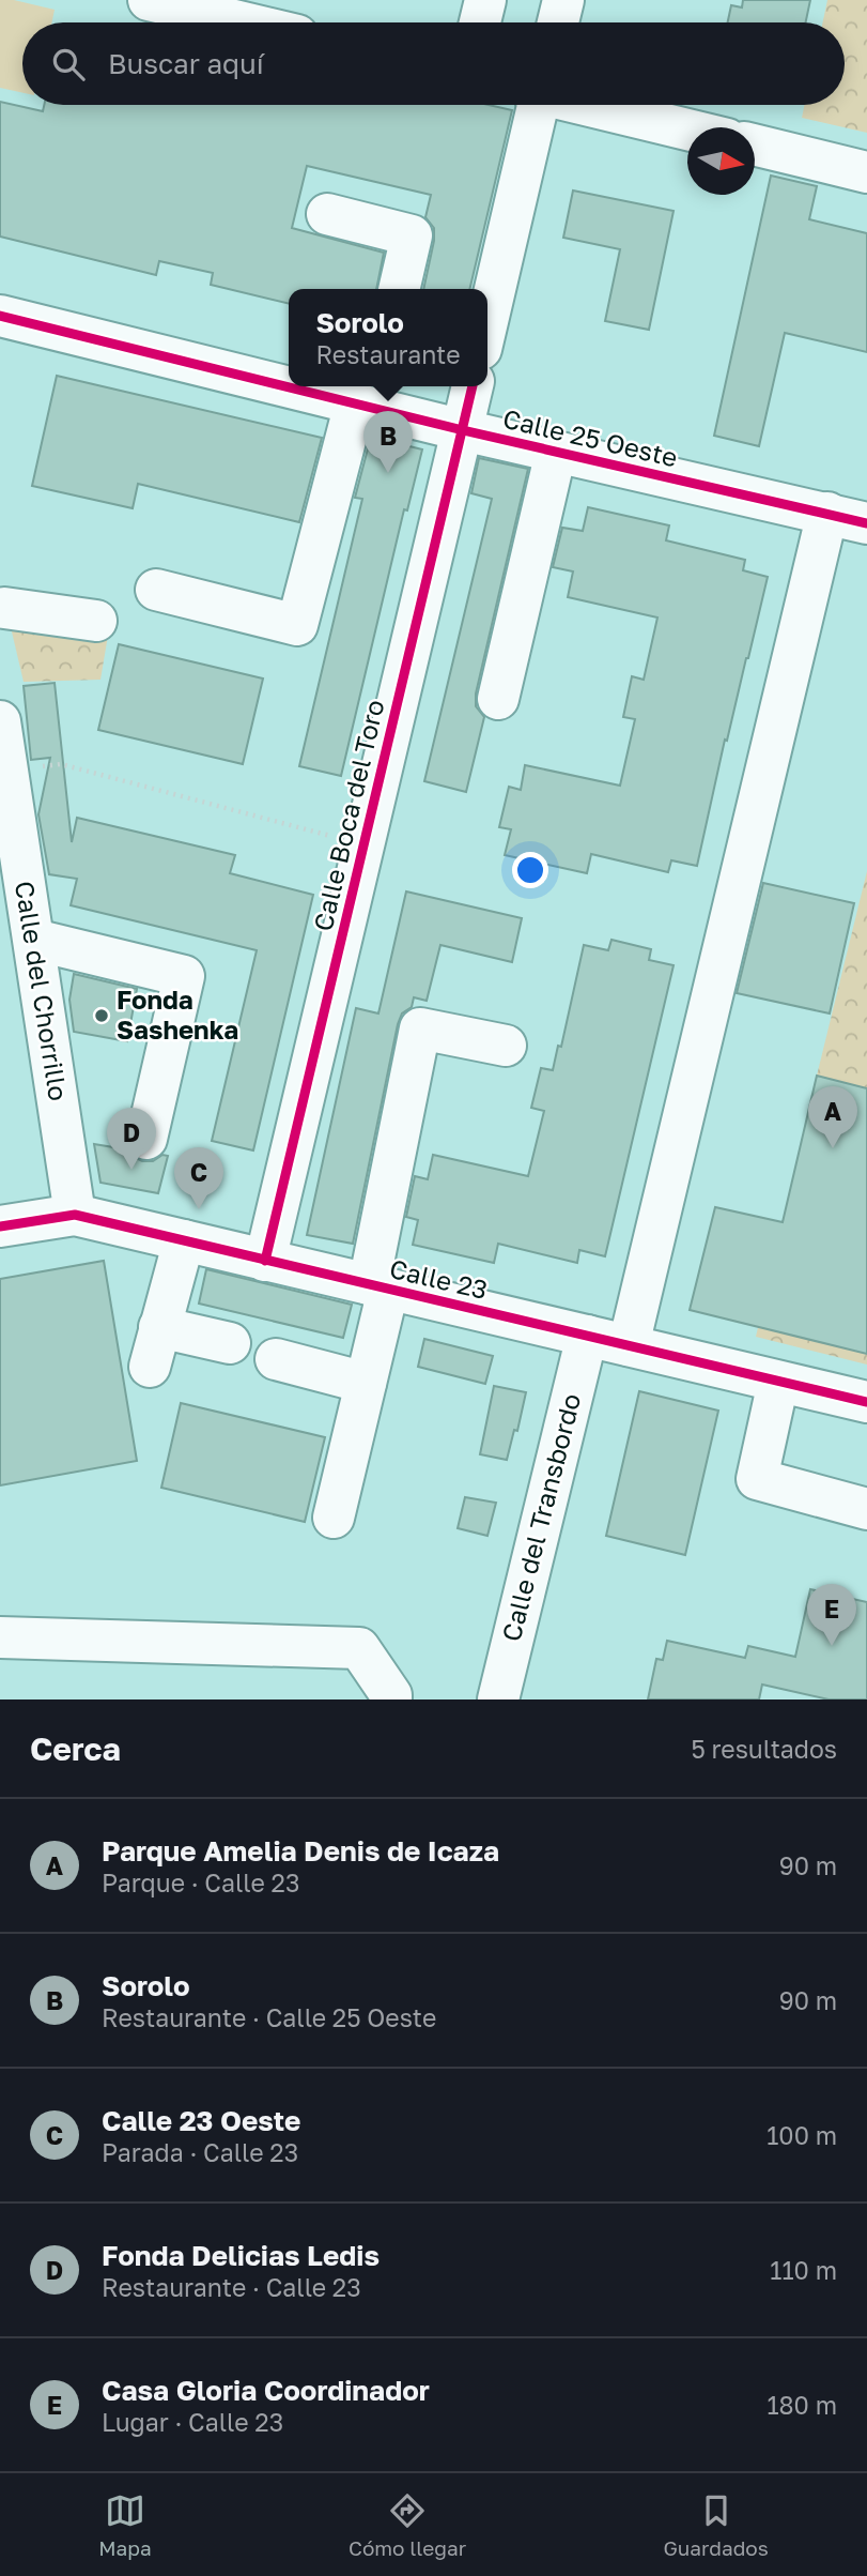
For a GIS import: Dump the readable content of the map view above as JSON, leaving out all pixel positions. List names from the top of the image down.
{
  "streets": {
    "street": [
      "Calle 25 Oeste",
      "Calle Boca del Toro",
      "Calle del Chorrillo",
      "Calle 23",
      "Calle del Transbordo"
    ]
  },
  "crossings": [
    ["Calle 25 Oeste", "Calle Boca del Toro"],
    ["Calle Boca del Toro", "Calle 23"],
    ["Calle del Chorrillo", "Calle 23"],
    ["Calle 23", "Calle del Transbordo"]
  ],
  "places": ["Fonda Sashenka"],
  "north": "right",
  "page": {
    "search": "Buscar aquí",
    "popup": ["Sorolo", "Restaurante"],
    "pins": [
      "B",
      "A",
      "D",
      "C",
      "E"
    ],
    "heading": ["Cerca", "5 resultados"],
    "list": [
      {
        "mark": "A",
        "name": "Parque Amelia Denis de Icaza",
        "note": "Parque · Calle 23",
        "value": "90 m"
      },
      {
        "mark": "B",
        "name": "Sorolo",
        "note": "Restaurante · Calle 25 Oeste",
        "value": "90 m"
      },
      {
        "mark": "C",
        "name": "Calle 23 Oeste",
        "note": "Parada · Calle 23",
        "value": "100 m"
      },
      {
        "mark": "D",
        "name": "Fonda Delicias Ledis",
        "note": "Restaurante · Calle 23",
        "value": "110 m"
      },
      {
        "mark": "E",
        "name": "Casa Gloria Coordinador",
        "note": "Lugar · Calle 23",
        "value": "180 m"
      }
    ],
    "nav": ["Mapa", "Cómo llegar", "Guardados"]
  }
}
